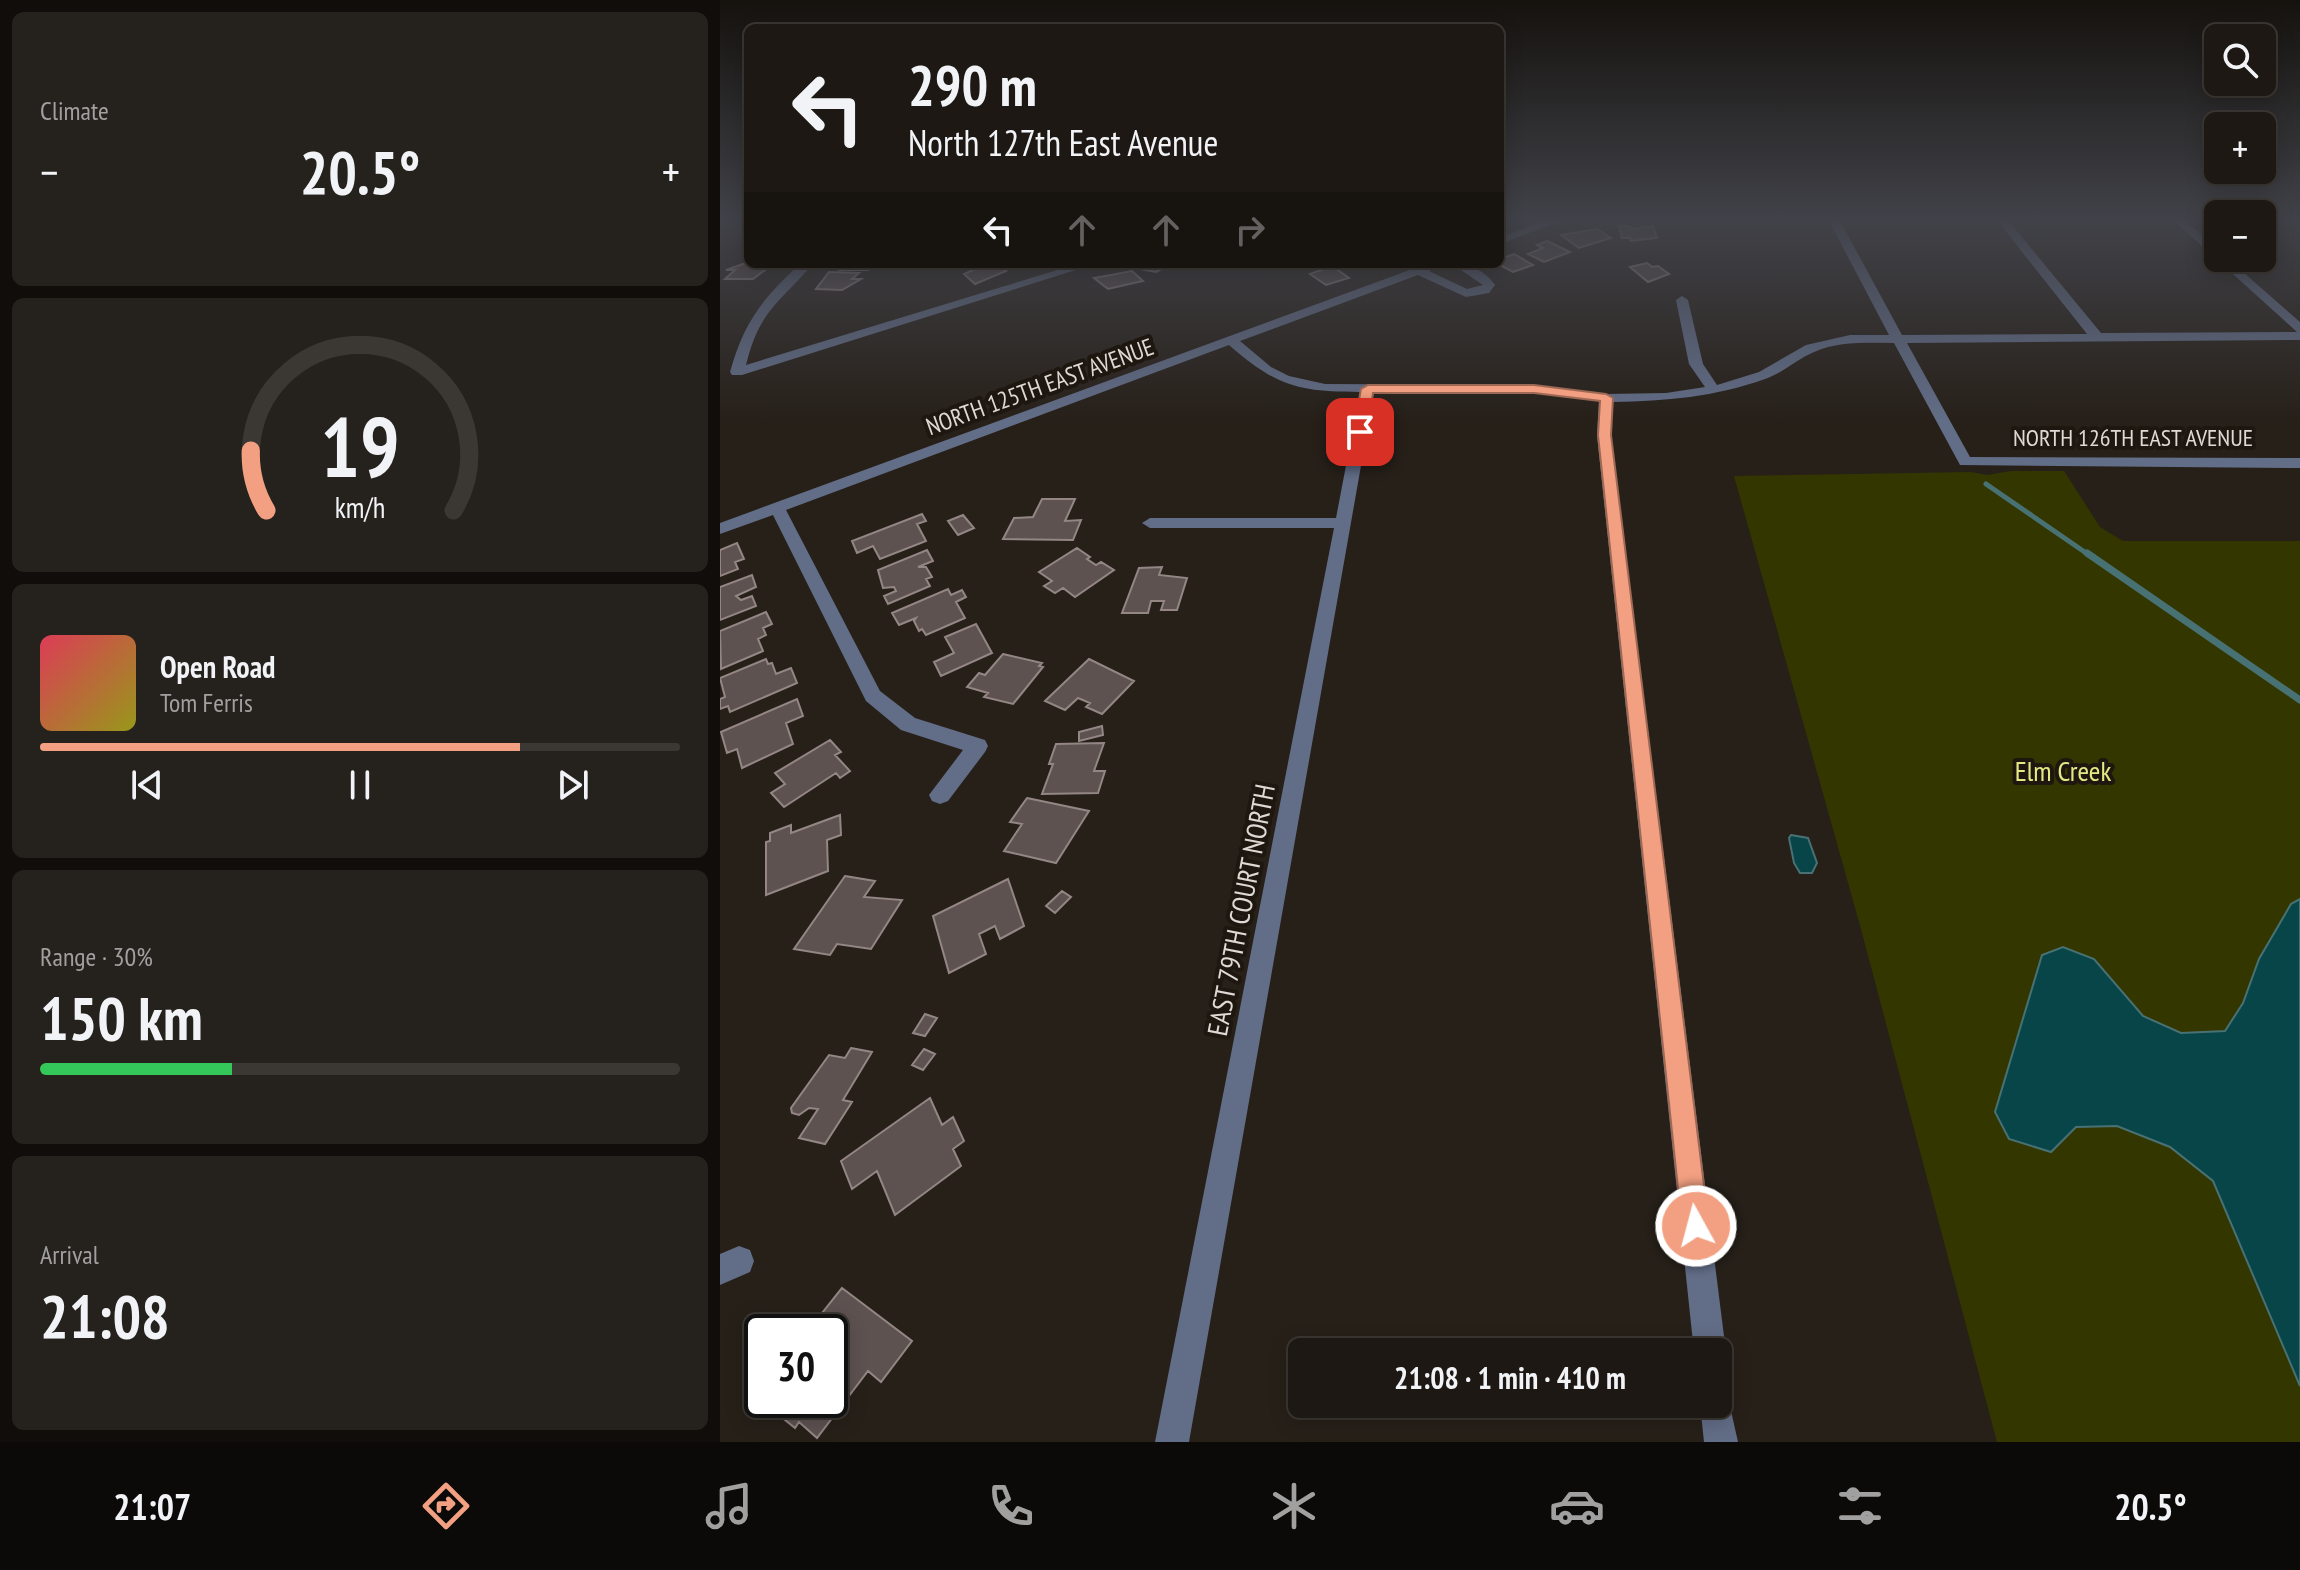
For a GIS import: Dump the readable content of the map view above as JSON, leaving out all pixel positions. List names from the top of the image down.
{
  "streets": {
    "street": ["NORTH 125TH EAST AVENUE", "NORTH 126TH EAST AVENUE", "EAST 79TH COURT NORTH"]
  },
  "parks": ["Elm Creek"],
  "page": {
    "tile": [
      "Climate",
      ["Range · 30%", "150 km"],
      ["Arrival", "21:08"]
    ],
    "map_buttons": ["+", "−"],
    "turn": ["290 m", "North 127th East Avenue"],
    "heat": ["−", "20.5°", "+"],
    "song": ["Open Road", "Tom Ferris"],
    "limit": "30",
    "trip": "21:08 · 1 min · 410 m",
    "tabs": ["21:07", "20.5°"],
    "gauge": ["19", "km/h"]
  }
}
